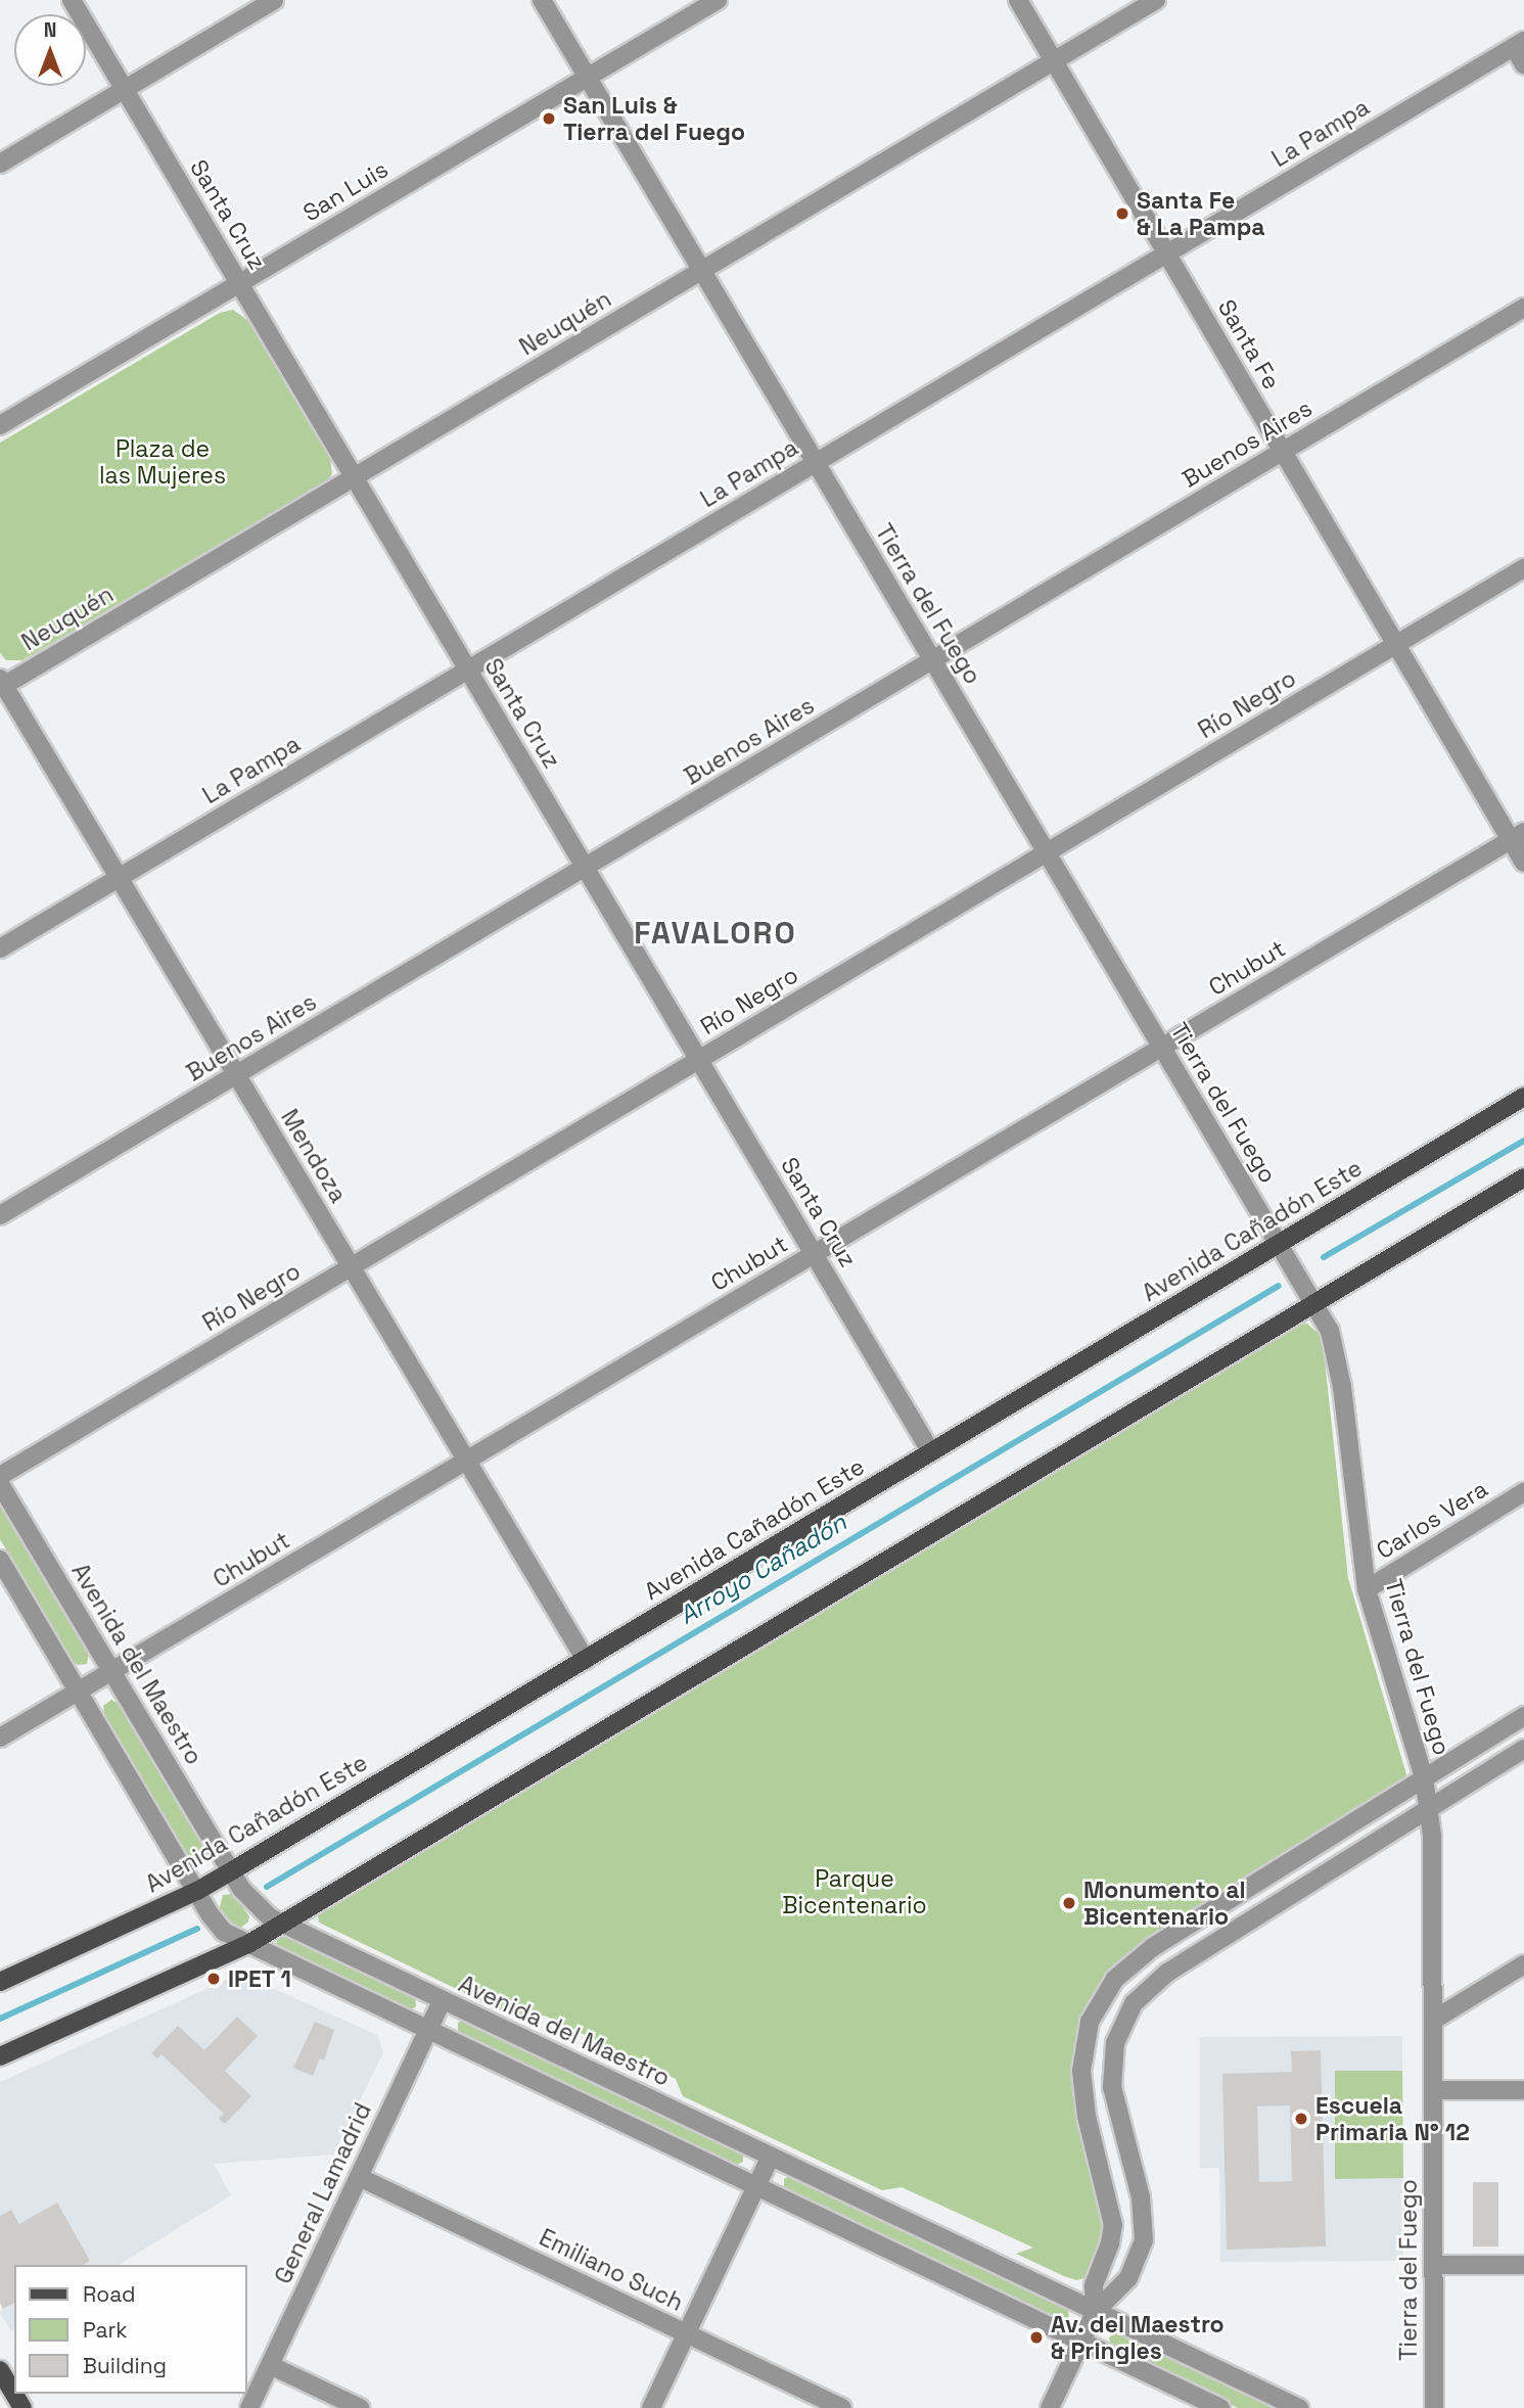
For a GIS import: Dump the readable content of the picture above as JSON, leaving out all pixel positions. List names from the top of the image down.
{
  "streets": {
    "main road": ["Avenida Cañadón Este"],
    "street": [
      "La Pampa",
      "San Luis",
      "Santa Cruz",
      "Neuquén",
      "Santa Fe",
      "Buenos Aires",
      "Tierra del Fuego",
      "Río Negro",
      "Chubut",
      "Mendoza",
      "Carlos Vera",
      "Avenida del Maestro",
      "General Lamadrid",
      "Emiliano Such"
    ]
  },
  "crossings": [
    ["La Pampa", "Santa Cruz"],
    ["La Pampa", "Santa Fe"],
    ["La Pampa", "Tierra del Fuego"],
    ["La Pampa", "Mendoza"],
    ["San Luis", "Santa Cruz"],
    ["San Luis", "Tierra del Fuego"],
    ["Santa Cruz", "Neuquén"],
    ["Santa Cruz", "Buenos Aires"],
    ["Santa Cruz", "Río Negro"],
    ["Santa Cruz", "Chubut"],
    ["Santa Cruz", "Avenida Cañadón Este"],
    ["Neuquén", "Santa Fe"],
    ["Neuquén", "Tierra del Fuego"],
    ["Neuquén", "Mendoza"],
    ["Santa Fe", "Buenos Aires"],
    ["Santa Fe", "Río Negro"],
    ["Santa Fe", "Chubut"],
    ["Buenos Aires", "Tierra del Fuego"],
    ["Buenos Aires", "Mendoza"],
    ["Tierra del Fuego", "Río Negro"],
    ["Tierra del Fuego", "Chubut"],
    ["Tierra del Fuego", "Avenida Cañadón Este"],
    ["Tierra del Fuego", "Carlos Vera"],
    ["Río Negro", "Mendoza"],
    ["Chubut", "Mendoza"],
    ["Chubut", "Avenida del Maestro"],
    ["Mendoza", "Avenida Cañadón Este"],
    ["Avenida Cañadón Este", "Avenida del Maestro"],
    ["Avenida del Maestro", "General Lamadrid"],
    ["General Lamadrid", "Emiliano Such"]
  ],
  "districts": ["FAVALORO"],
  "water": ["Arroyo Cañadón"],
  "parks": ["Plaza de las Mujeres", "Parque Bicentenario"],
  "places": [
    "San Luis & Tierra del Fuego",
    "Santa Fe & La Pampa",
    "Monumento al Bicentenario",
    "IPET 1",
    "Escuela Primaria N° 12",
    "Av. del Maestro & Pringles"
  ],
  "legend": ["Road", "Park", "Building"],
  "north": "top"
}
